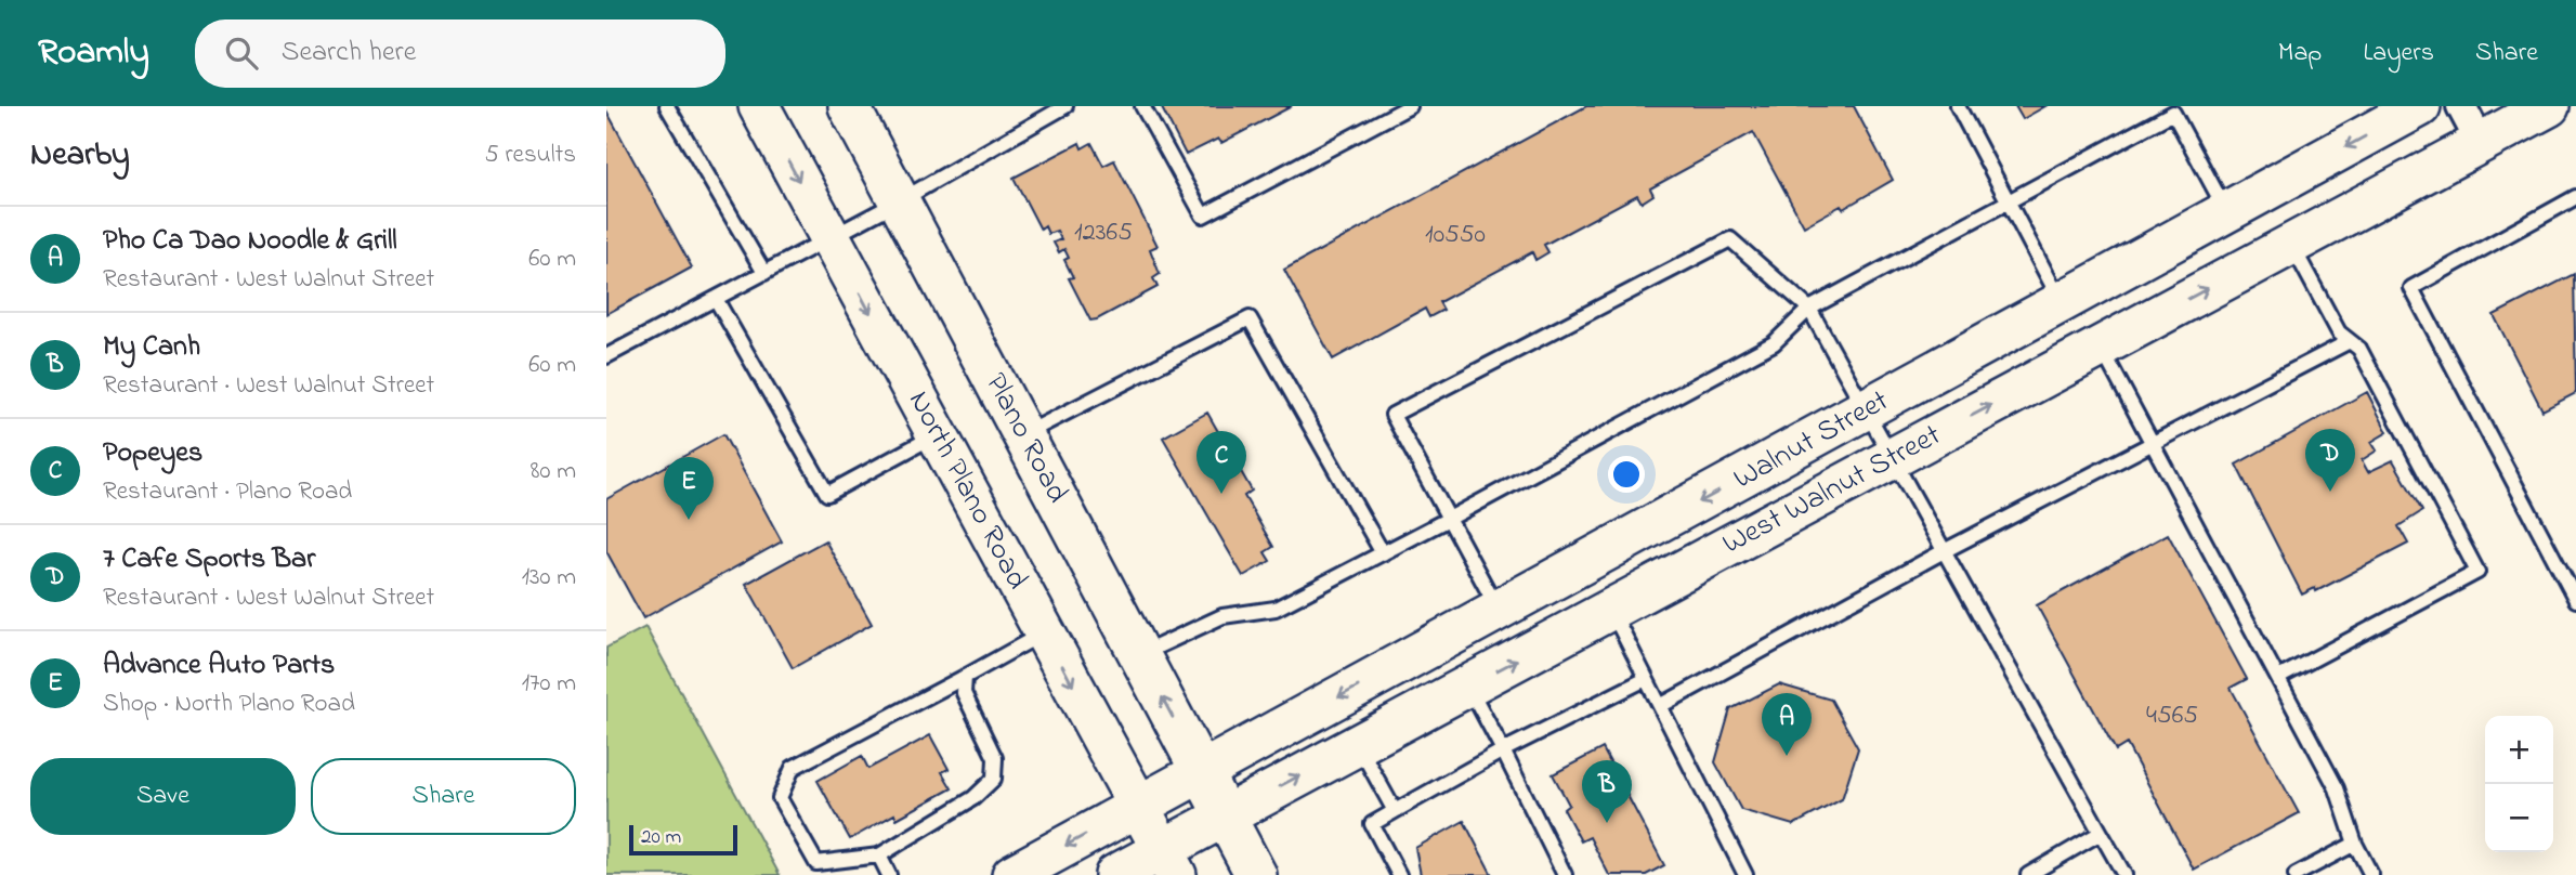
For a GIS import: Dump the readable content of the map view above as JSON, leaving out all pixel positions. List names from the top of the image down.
{
  "streets": {
    "main road": [
      "Plano Road",
      "Walnut Street",
      "North Plano Road",
      "West Walnut Street"
    ]
  },
  "crossings": [
    ["Plano Road", "Walnut Street"],
    ["North Plano Road", "West Walnut Street"]
  ],
  "one_way": ["Walnut Street", "North Plano Road", "West Walnut Street"],
  "house_numbers": ["12365", "10550", "4565"],
  "scale_bar": "20 m",
  "page": {
    "header": "Roamly",
    "search": "Search here",
    "nav": ["Map", "Layers", "Share"],
    "heading": ["Nearby", "5 results"],
    "list": [
      {
        "mark": "A",
        "name": "Pho Ca Dao Noodle & Grill",
        "note": "Restaurant · West Walnut Street",
        "value": "60 m"
      },
      {
        "mark": "B",
        "name": "My Canh",
        "note": "Restaurant · West Walnut Street",
        "value": "60 m"
      },
      {
        "mark": "C",
        "name": "Popeyes",
        "note": "Restaurant · Plano Road",
        "value": "80 m"
      },
      {
        "mark": "D",
        "name": "7 Cafe Sports Bar",
        "note": "Restaurant · West Walnut Street",
        "value": "130 m"
      },
      {
        "mark": "E",
        "name": "Advance Auto Parts",
        "note": "Shop · North Plano Road",
        "value": "170 m"
      }
    ],
    "pins": [
      "D",
      "C",
      "E",
      "A",
      "B"
    ],
    "map_buttons": ["+", "−"],
    "buttons": ["Save", "Share"],
    "scale": "20 m"
  }
}
